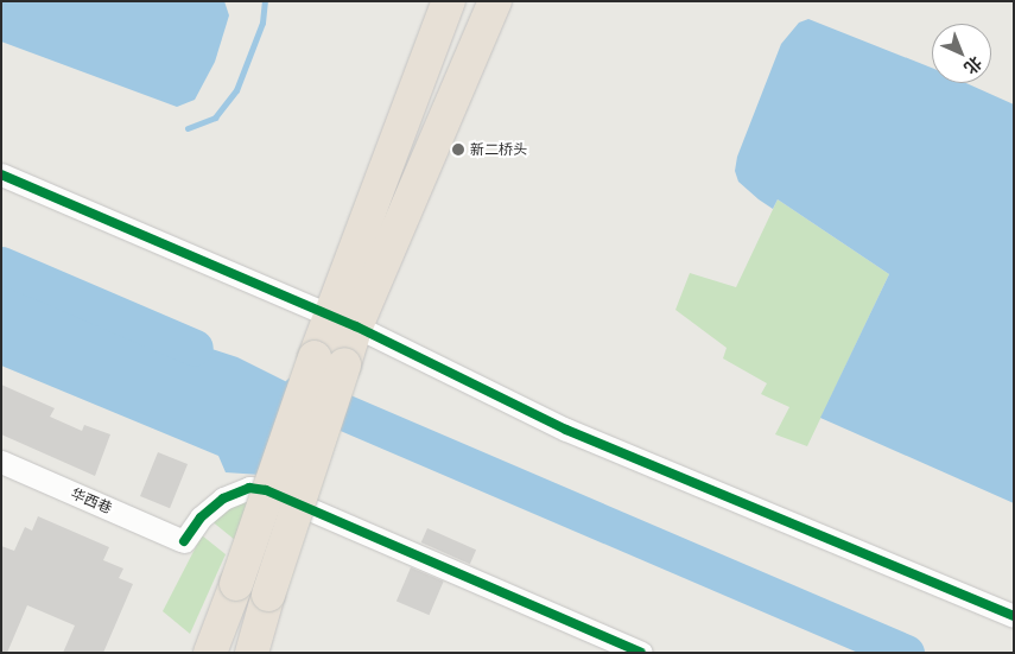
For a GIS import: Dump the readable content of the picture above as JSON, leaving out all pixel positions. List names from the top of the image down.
{
  "streets": {
    "street": ["华西巷"]
  },
  "places": ["新二桥头"],
  "north": "bottom right"
}
